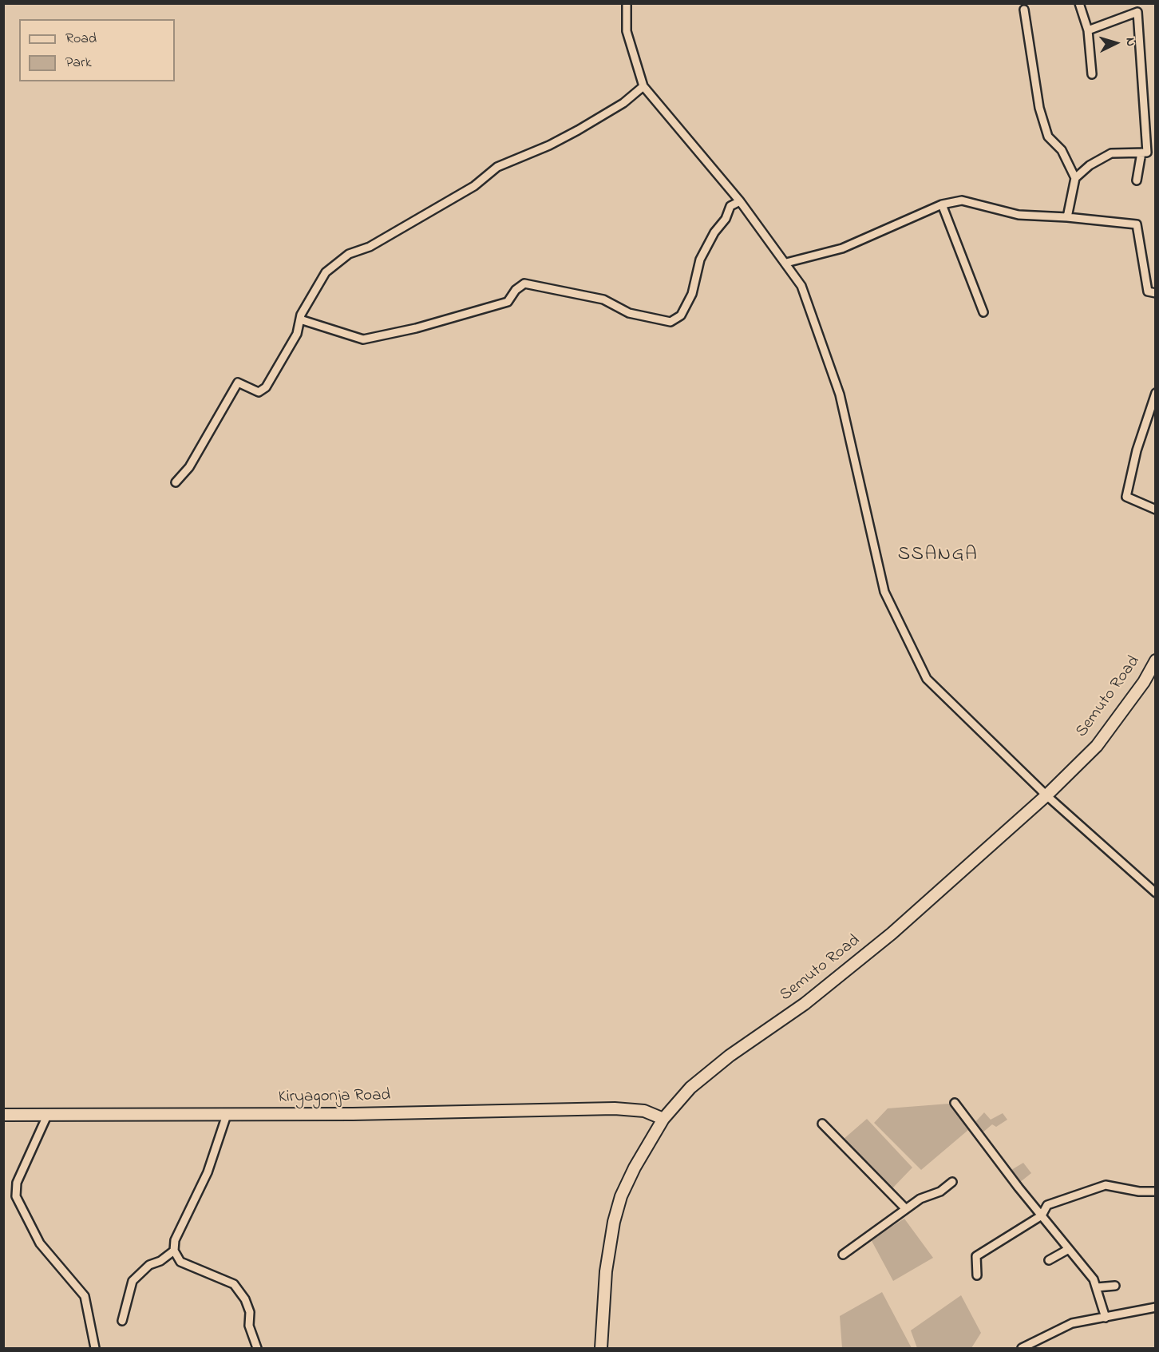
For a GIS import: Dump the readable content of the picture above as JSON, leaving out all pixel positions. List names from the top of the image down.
{
  "streets": {
    "main road": ["Semuto Road", "Kiryagonja Road"]
  },
  "crossings": [
    ["Semuto Road", "Kiryagonja Road"]
  ],
  "districts": ["SSANGA"],
  "legend": ["Road", "Park"],
  "north": "right"
}
